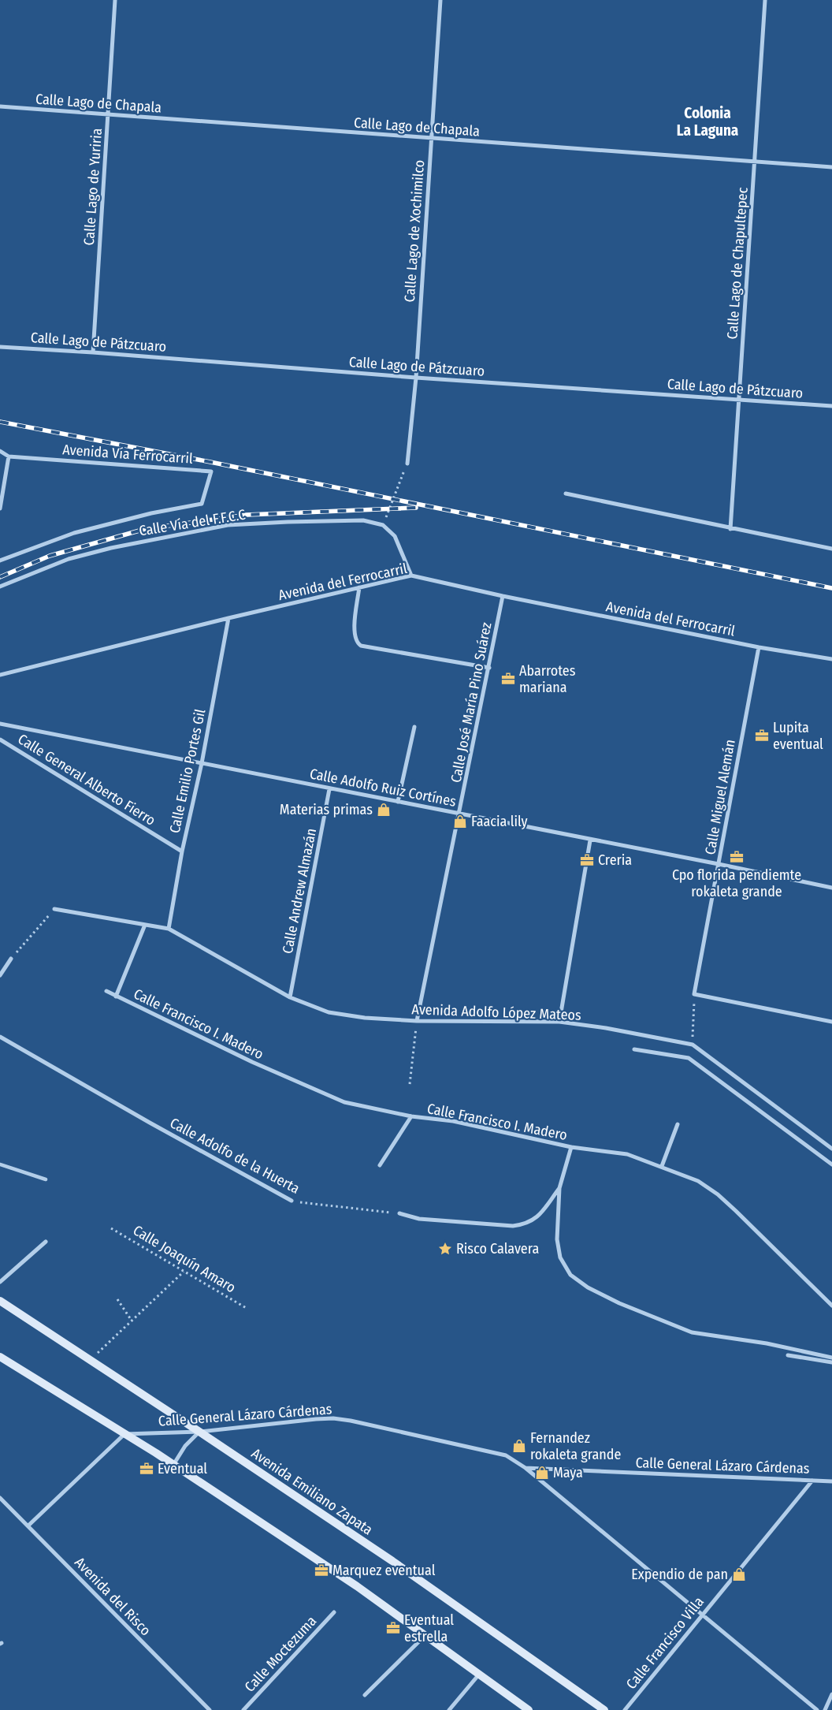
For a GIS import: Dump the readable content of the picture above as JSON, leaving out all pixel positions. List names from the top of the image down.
{
  "streets": {
    "main road": ["Avenida Emiliano Zapata"],
    "street": [
      "Calle Lago de Chapala",
      "Calle Lago de Yuriria",
      "Calle Lago de Xochimilco",
      "Calle Lago de Chapultepec",
      "Calle Lago de Pátzcuaro",
      "Avenida Vía Ferrocarril",
      "Calle Vía del F.F.C.C",
      "Avenida del Ferrocarril",
      "Calle José María Pino Suárez",
      "Calle Emilio Portes Gil",
      "Calle General Alberto Fierro",
      "Calle Adolfo Ruiz Cortínes",
      "Calle Miguel Alemán",
      "Calle Andrew Almazán",
      "Avenida Adolfo López Mateos",
      "Calle Francisco I. Madero",
      "Calle Adolfo de la Huerta",
      "Calle General Lázaro Cárdenas",
      "Avenida del Risco",
      "Calle Francisco Villa",
      "Calle Moctezuma"
    ],
    "path": ["Calle Joaquín Amaro"]
  },
  "crossings": [
    ["Calle Lago de Chapala", "Calle Lago de Yuriria"],
    ["Calle Lago de Chapala", "Calle Lago de Xochimilco"],
    ["Calle Lago de Chapala", "Calle Lago de Chapultepec"],
    ["Calle Lago de Yuriria", "Calle Lago de Pátzcuaro"],
    ["Calle Lago de Xochimilco", "Calle Lago de Pátzcuaro"],
    ["Calle Lago de Chapultepec", "Calle Lago de Pátzcuaro"],
    ["Avenida Vía Ferrocarril", "Calle Vía del F.F.C.C"],
    ["Avenida del Ferrocarril", "Calle José María Pino Suárez"],
    ["Avenida del Ferrocarril", "Calle Emilio Portes Gil"],
    ["Avenida del Ferrocarril", "Calle Miguel Alemán"],
    ["Calle José María Pino Suárez", "Calle Adolfo Ruiz Cortínes"],
    ["Calle José María Pino Suárez", "Avenida Adolfo López Mateos"],
    ["Calle Emilio Portes Gil", "Calle General Alberto Fierro"],
    ["Calle Emilio Portes Gil", "Calle Adolfo Ruiz Cortínes"],
    ["Calle Emilio Portes Gil", "Avenida Adolfo López Mateos"],
    ["Calle Adolfo Ruiz Cortínes", "Calle Miguel Alemán"],
    ["Calle Adolfo Ruiz Cortínes", "Calle Andrew Almazán"],
    ["Calle Andrew Almazán", "Avenida Adolfo López Mateos"],
    ["Calle General Lázaro Cárdenas", "Avenida Emiliano Zapata"],
    ["Calle General Lázaro Cárdenas", "Calle Francisco Villa"]
  ],
  "districts": ["Colonia La Laguna"],
  "places": {
    "office": [
      "Abarrotes mariana",
      "Lupita eventual",
      "Cpo florida pendiemte rokaleta grande",
      "Creria",
      "Eventual",
      "Marquez eventual",
      "Eventual estrella"
    ],
    "shop": [
      "Materias primas",
      "Faacia lily",
      "Fernandez rokaleta grande",
      "Maya",
      "Expendio de pan"
    ],
    "place": ["Risco Calavera"]
  }
}
